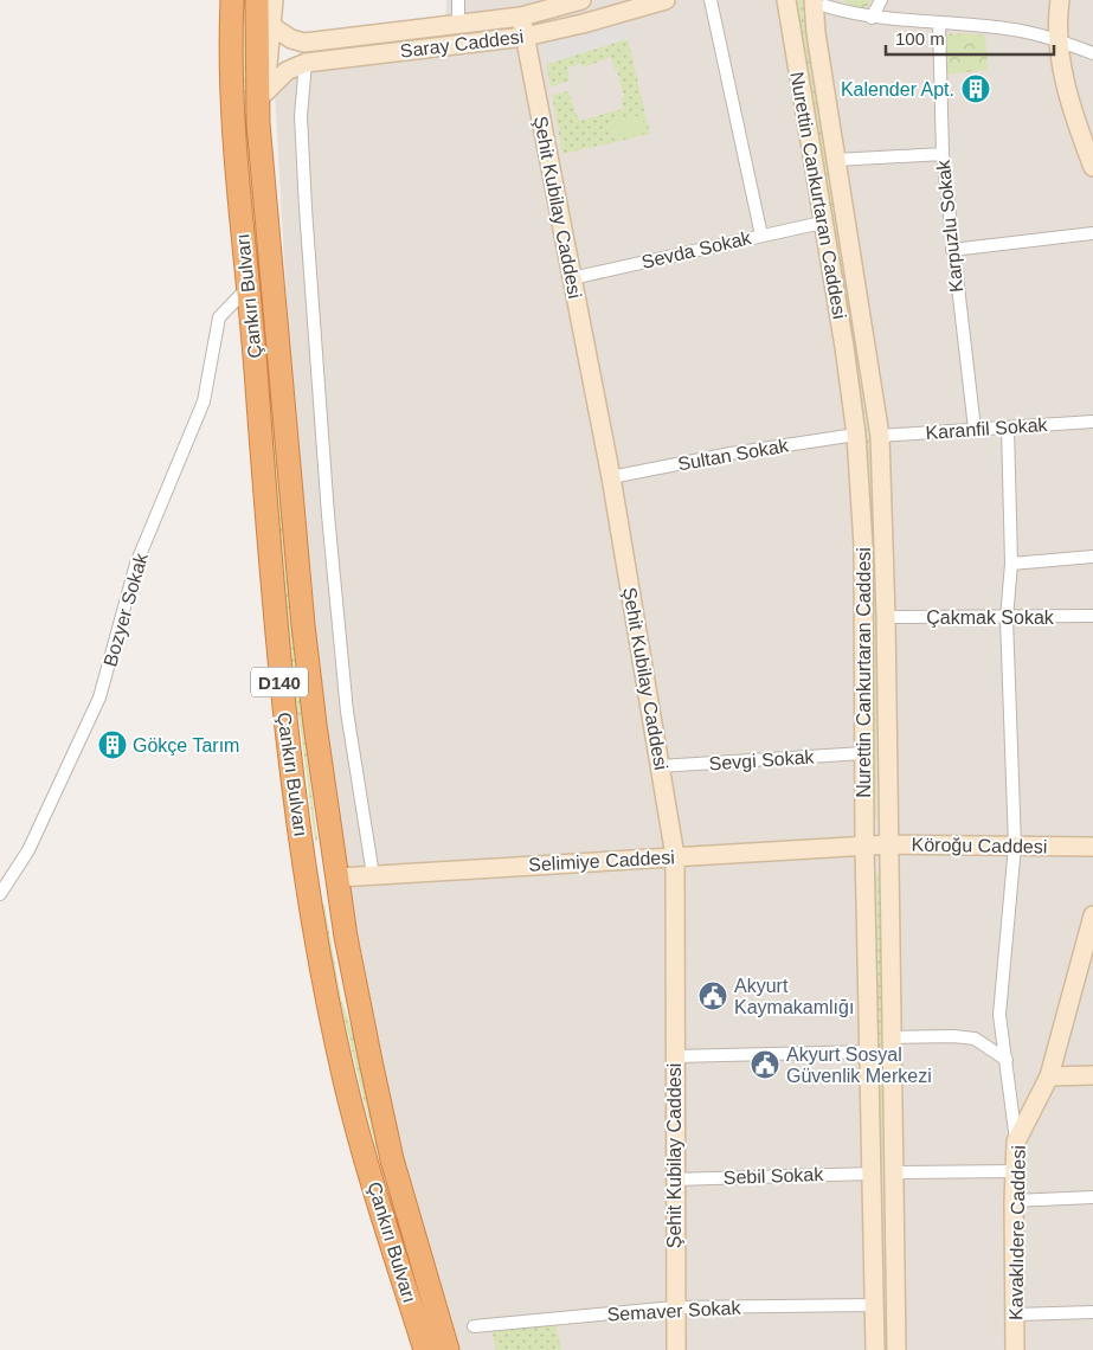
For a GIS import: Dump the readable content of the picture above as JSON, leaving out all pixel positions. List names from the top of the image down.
{
  "streets": {
    "highway": ["Çankırı Bulvarı", "D140"],
    "street": [
      "Saray Caddesi",
      "Nurettin Cankurtaran Caddesi",
      "Şehit Kubilay Caddesi",
      "Karpuzlu Sokak",
      "Sevda Sokak",
      "Karanfil Sokak",
      "Sultan Sokak",
      "Bozyer Sokak",
      "Çakmak Sokak",
      "Sevgi Sokak",
      "Köroğu Caddesi",
      "Selimiye Caddesi",
      "Sebil Sokak",
      "Kavaklıdere Caddesi",
      "Semaver Sokak"
    ]
  },
  "crossings": [
    ["Saray Caddesi", "Şehit Kubilay Caddesi"],
    ["Saray Caddesi", "Çankırı Bulvarı"],
    ["Nurettin Cankurtaran Caddesi", "Sevda Sokak"],
    ["Nurettin Cankurtaran Caddesi", "Karanfil Sokak"],
    ["Nurettin Cankurtaran Caddesi", "Sultan Sokak"],
    ["Nurettin Cankurtaran Caddesi", "Çakmak Sokak"],
    ["Nurettin Cankurtaran Caddesi", "Sevgi Sokak"],
    ["Nurettin Cankurtaran Caddesi", "Köroğu Caddesi"],
    ["Nurettin Cankurtaran Caddesi", "Selimiye Caddesi"],
    ["Nurettin Cankurtaran Caddesi", "Sebil Sokak"],
    ["Nurettin Cankurtaran Caddesi", "Semaver Sokak"],
    ["Şehit Kubilay Caddesi", "Sevda Sokak"],
    ["Şehit Kubilay Caddesi", "Sultan Sokak"],
    ["Şehit Kubilay Caddesi", "Sevgi Sokak"],
    ["Şehit Kubilay Caddesi", "Selimiye Caddesi"],
    ["Şehit Kubilay Caddesi", "Sebil Sokak"],
    ["Şehit Kubilay Caddesi", "Semaver Sokak"],
    ["Karpuzlu Sokak", "Karanfil Sokak"],
    ["Çankırı Bulvarı", "Bozyer Sokak"],
    ["Çankırı Bulvarı", "Selimiye Caddesi"],
    ["Köroğu Caddesi", "Selimiye Caddesi"]
  ],
  "places": {
    "building": ["Kalender Apt.", "Gökçe Tarım"],
    "public building": ["Akyurt Kaymakamlığı", "Akyurt Sosyal Güvenlik Merkezi"]
  },
  "scale_bar": "100 m"
}
